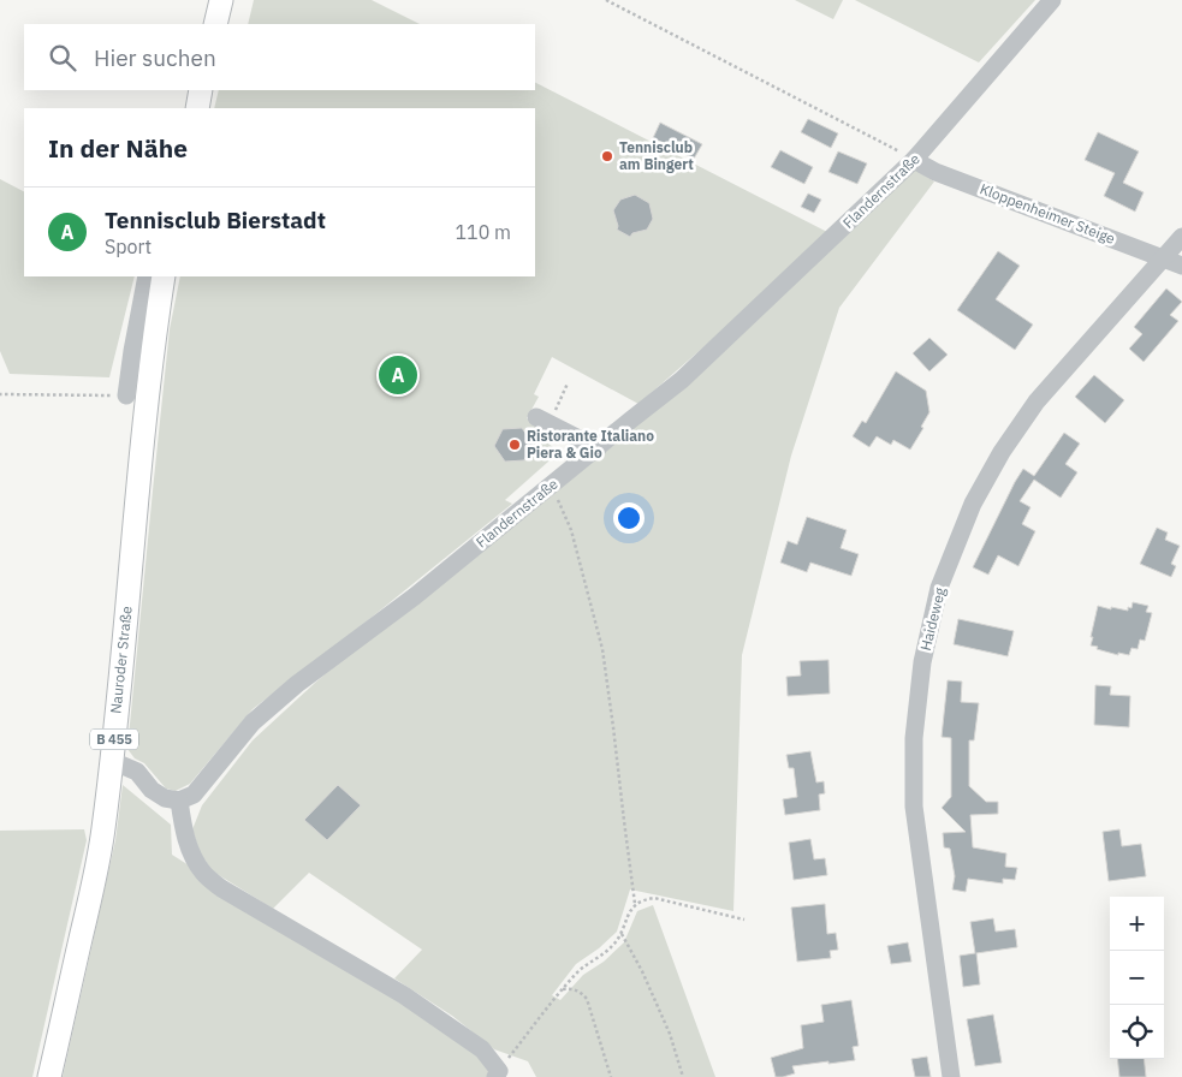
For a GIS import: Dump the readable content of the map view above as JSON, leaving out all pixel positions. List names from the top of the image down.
{
  "streets": {
    "main road": ["Nauroder Straße", "B 455"],
    "street": ["Flandernstraße", "Kloppenheimer Steige", "Haideweg"]
  },
  "crossings": [
    ["Flandernstraße", "Kloppenheimer Steige"],
    ["Kloppenheimer Steige", "Haideweg"]
  ],
  "places": ["Tennisclub am Bingert", "Ristorante Italiano Piera & Gio"],
  "page": {
    "search": "Hier suchen",
    "heading": "In der Nähe",
    "list": [
      {
        "mark": "A",
        "name": "Tennisclub Bierstadt",
        "note": "Sport",
        "value": "110 m"
      }
    ],
    "pins": "A",
    "map_buttons": ["+", "−"]
  }
}
